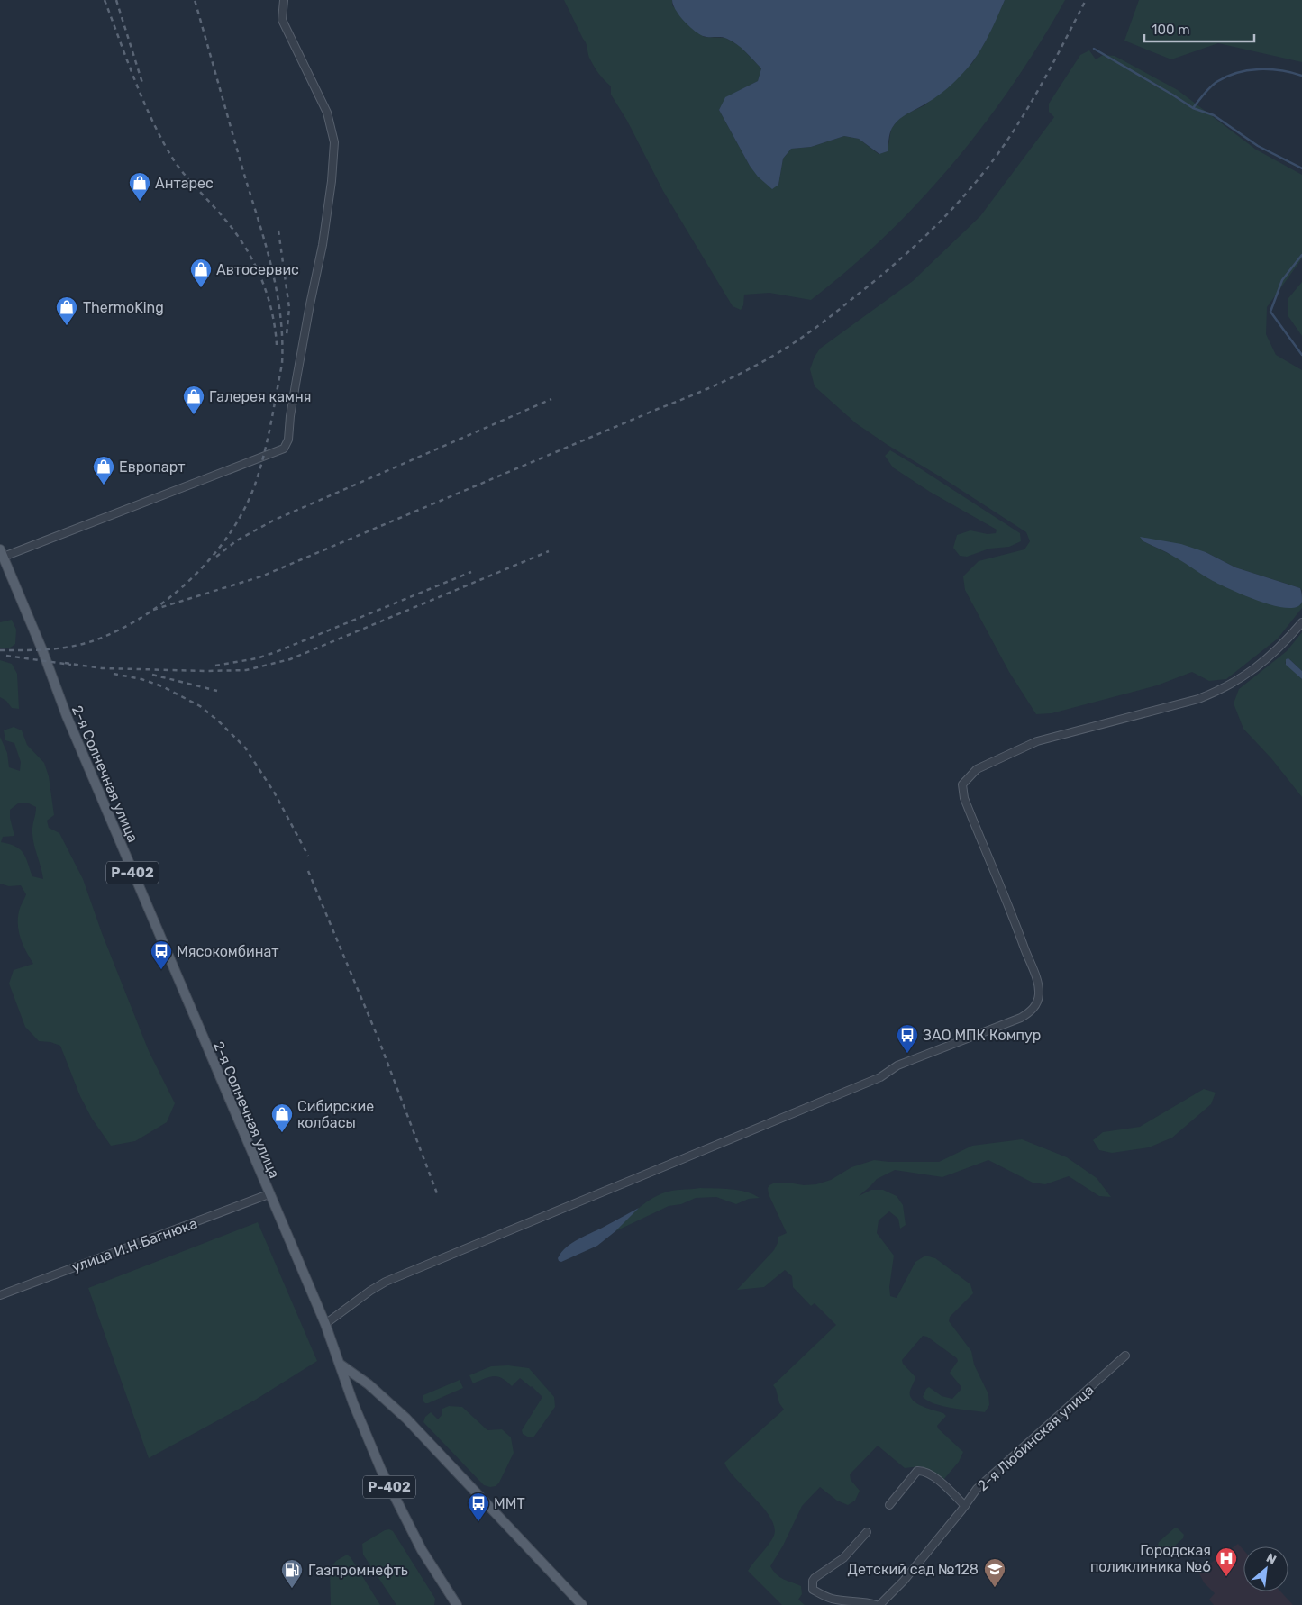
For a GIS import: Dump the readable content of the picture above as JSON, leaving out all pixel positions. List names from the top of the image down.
{
  "streets": {
    "main road": ["2-я Солнечная улица", "Р-402"],
    "street": ["улица И.Н.Багнюка", "2-я Любинская улица"]
  },
  "crossings": [
    ["2-я Солнечная улица", "Р-402"],
    ["2-я Солнечная улица", "улица И.Н.Багнюка"]
  ],
  "places": {
    "shop": [
      "Антарес",
      "Автосервис",
      "ThermoKing",
      "Галерея камня",
      "Европарт",
      "Сибирские колбасы"
    ],
    "bus stop": ["Мясокомбинат", "ЗАО МПК Компур", "ММТ"],
    "hospital": ["Городская поликлиника №6"],
    "school or university": ["Детский сад №128"],
    "fuel station": ["Газпромнефть"]
  },
  "scale_bar": "100 m",
  "north": "top right"
}
